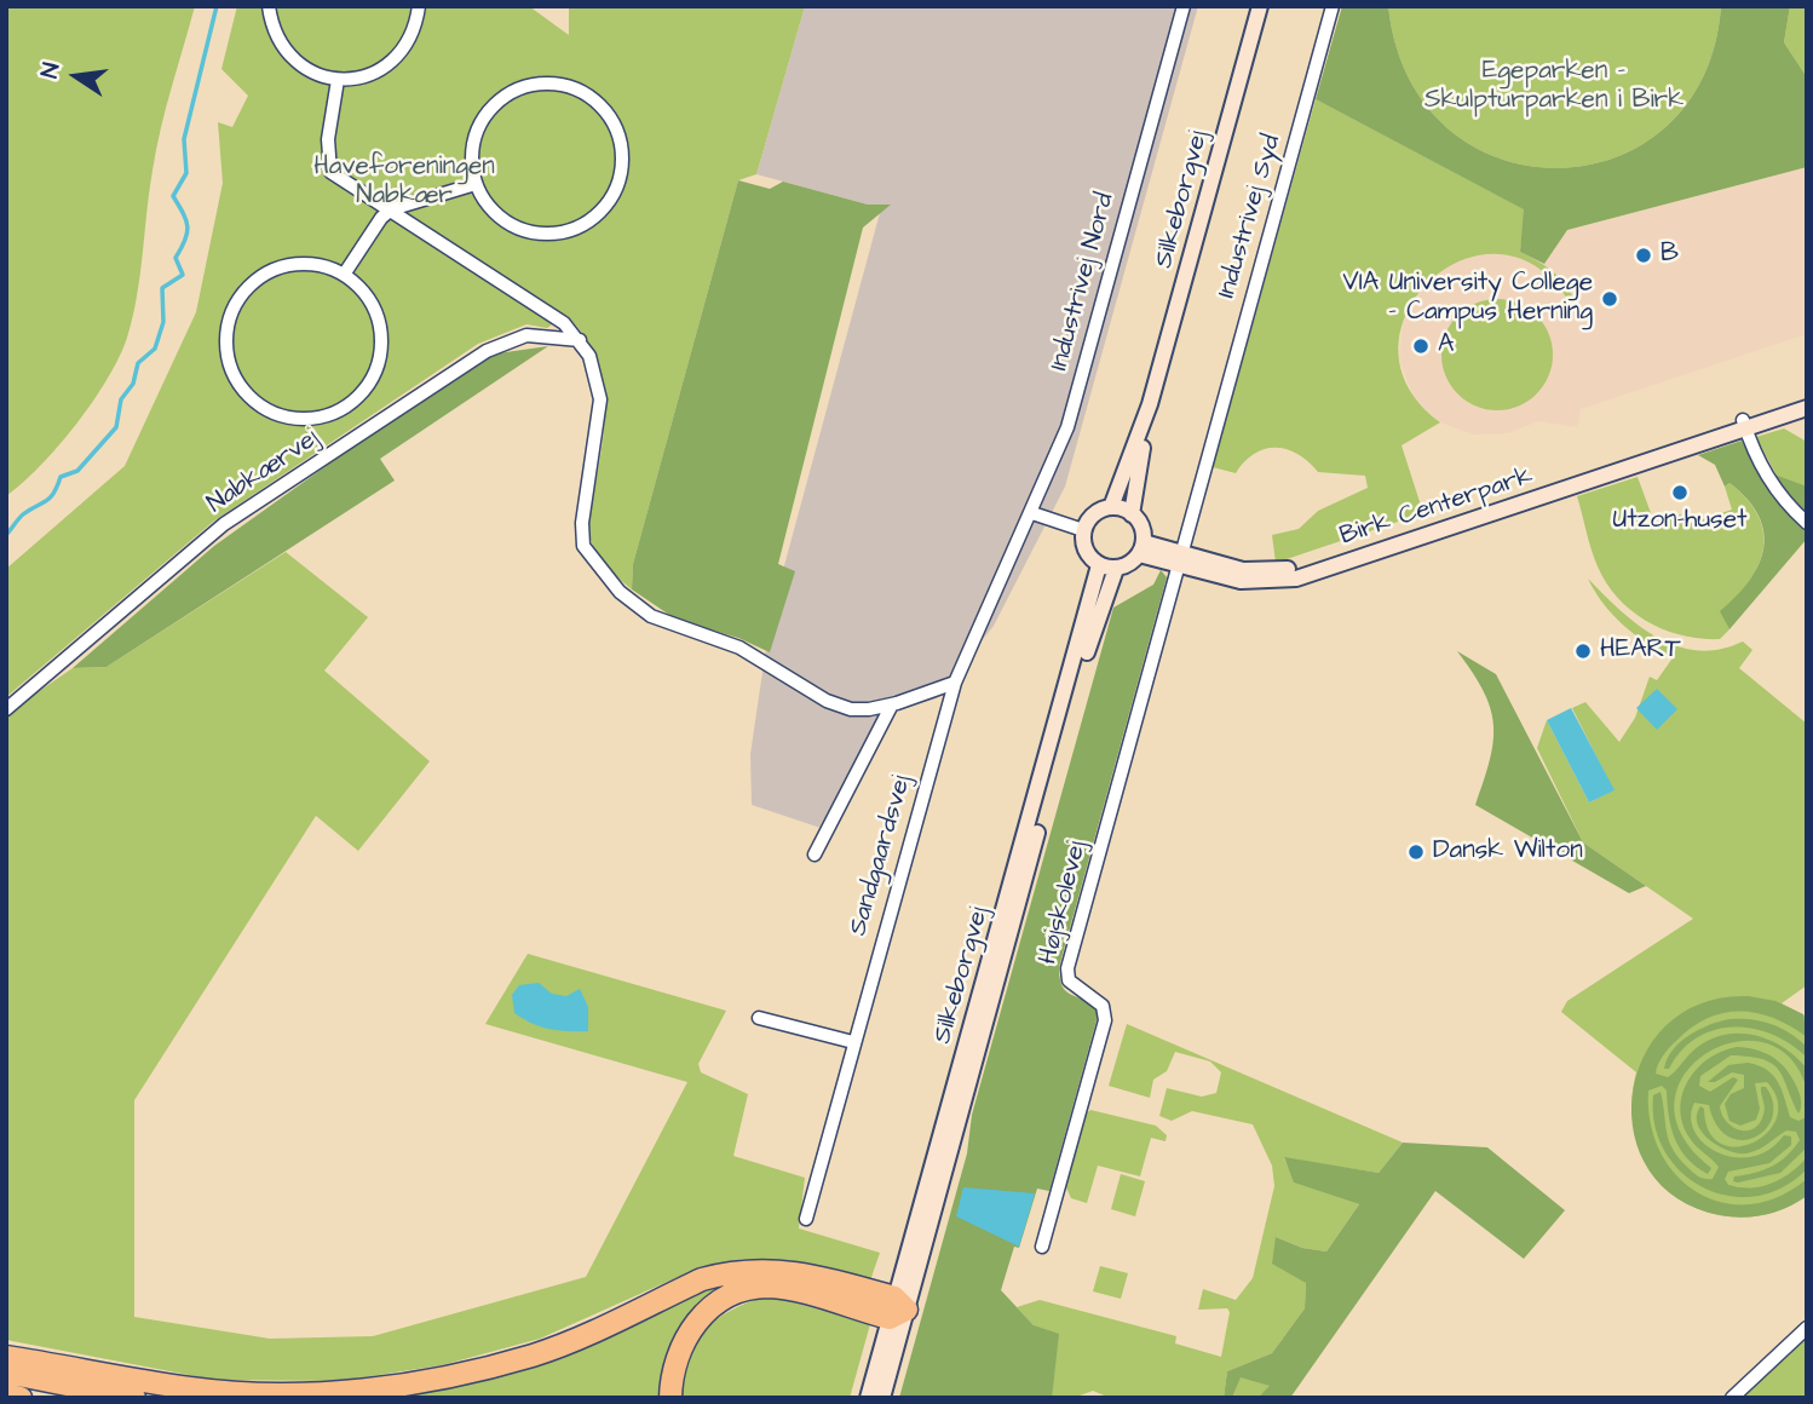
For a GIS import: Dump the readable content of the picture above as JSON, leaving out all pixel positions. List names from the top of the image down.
{
  "streets": {
    "main road": ["Silkeborgvej", "Birk Centerpark"],
    "street": [
      "Industrivej Syd",
      "Industrivej Nord",
      "Nabkærvej",
      "Sandgaardsvej",
      "Højskolevej"
    ]
  },
  "crossings": [
    ["Silkeborgvej", "Birk Centerpark"],
    ["Industrivej Syd", "Birk Centerpark"],
    ["Industrivej Syd", "Højskolevej"],
    ["Industrivej Nord", "Sandgaardsvej"],
    ["Birk Centerpark", "Højskolevej"]
  ],
  "parks": ["Egeparken - Skulpturparken i Birk", "Haveforeningen Nabkær"],
  "places": [
    "B",
    "VIA University College - Campus Herning",
    "A",
    "Utzon-huset",
    "HEART",
    "Dansk Wilton"
  ],
  "north": "left"
}
